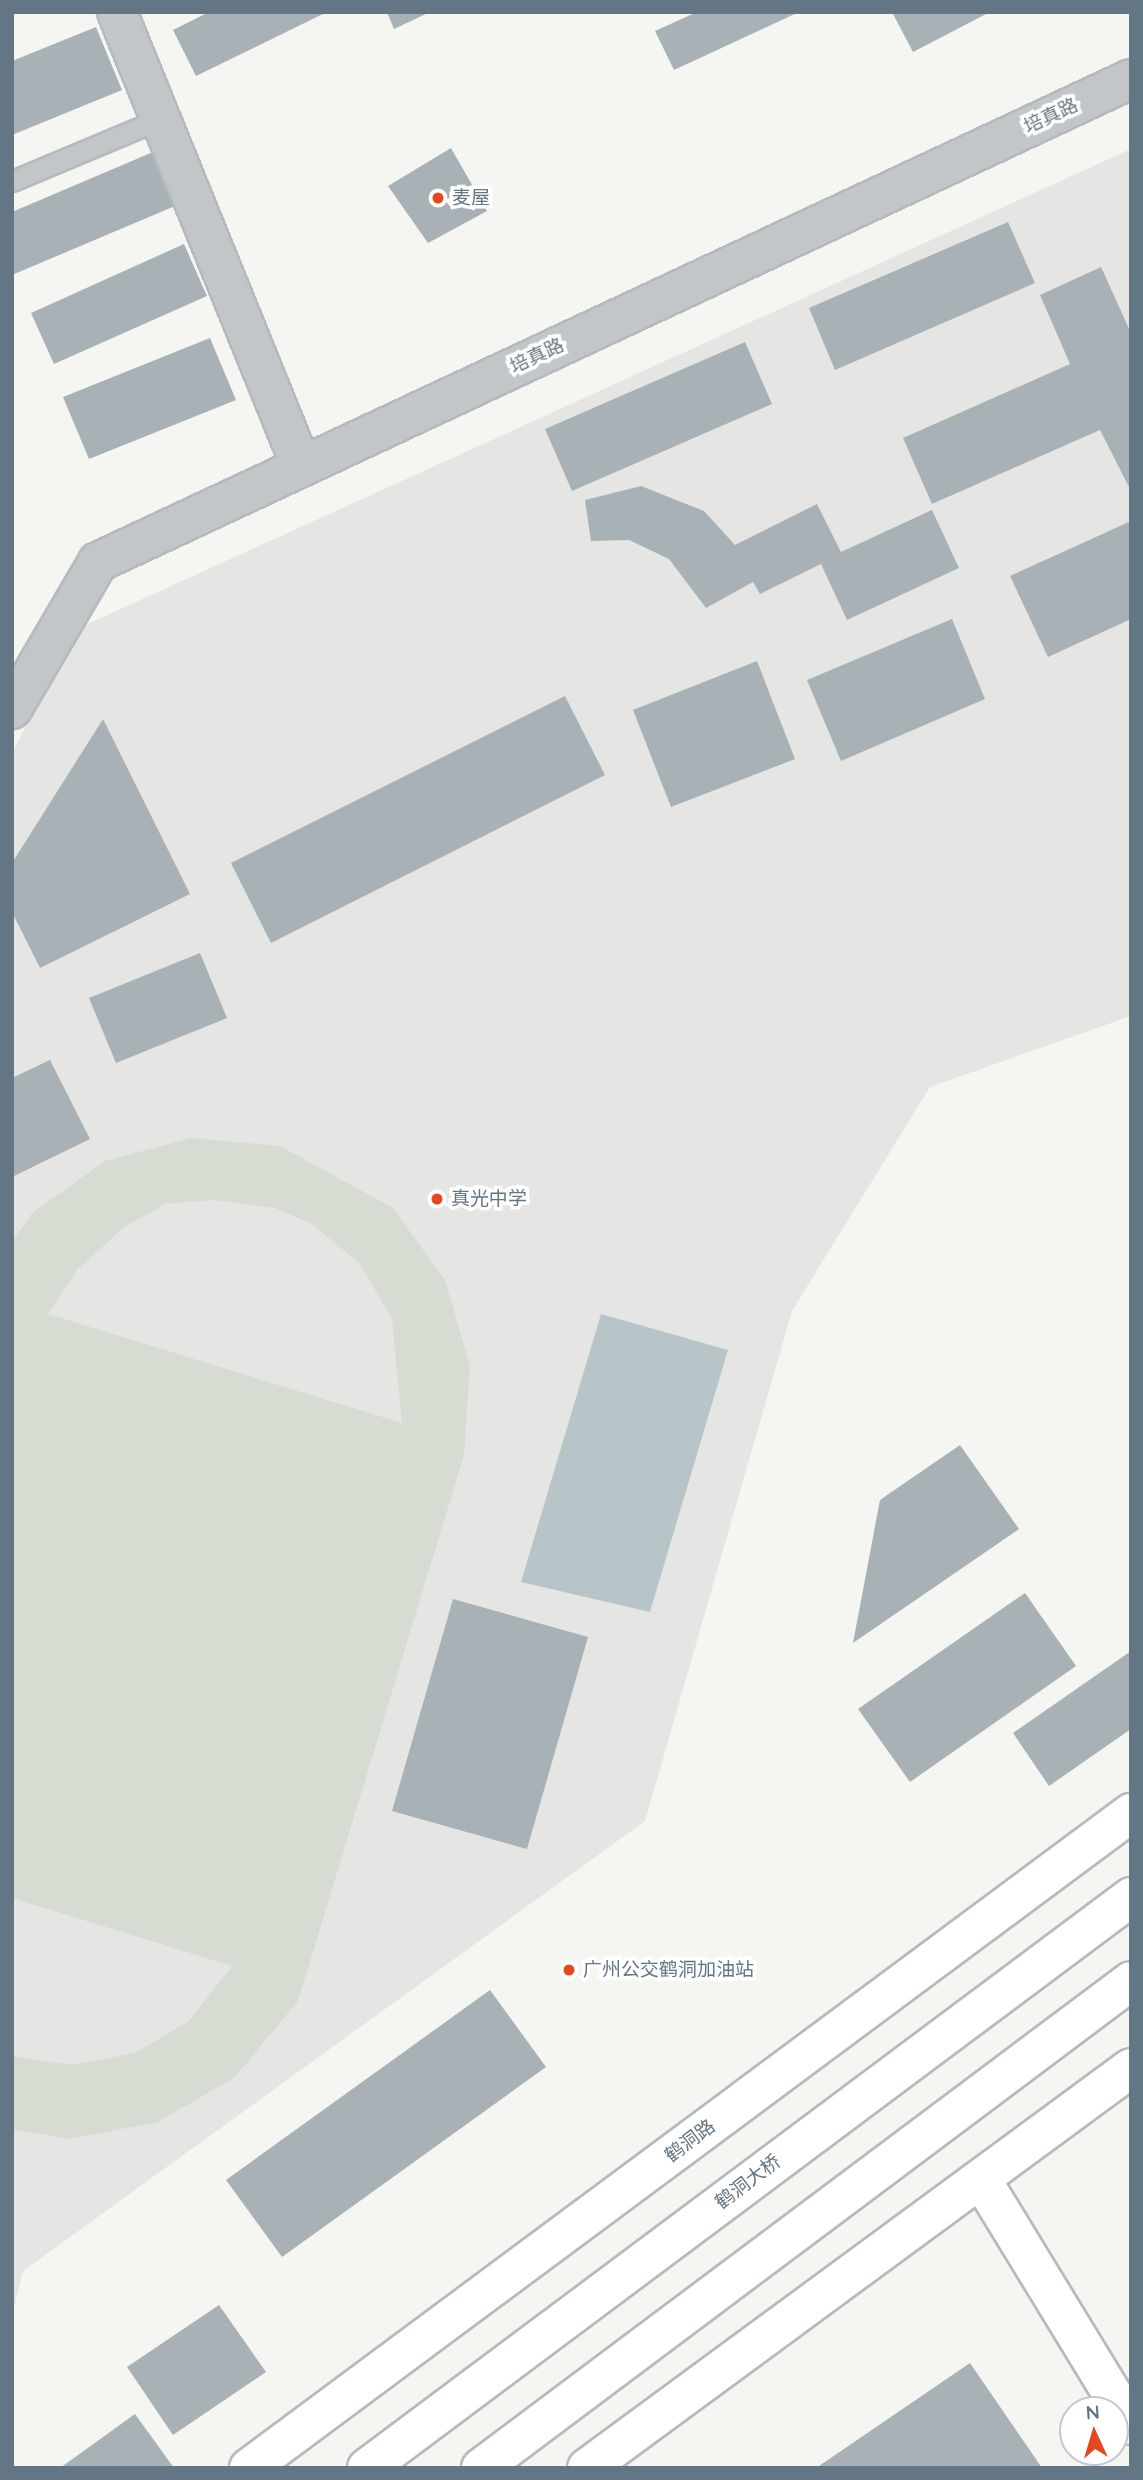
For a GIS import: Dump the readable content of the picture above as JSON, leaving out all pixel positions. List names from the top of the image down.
{
  "streets": {
    "street": ["培真路", "鹤洞路", "鹤洞大桥"]
  },
  "places": ["麦屋", "真光中学", "广州公交鹤洞加油站"],
  "north": "top"
}
